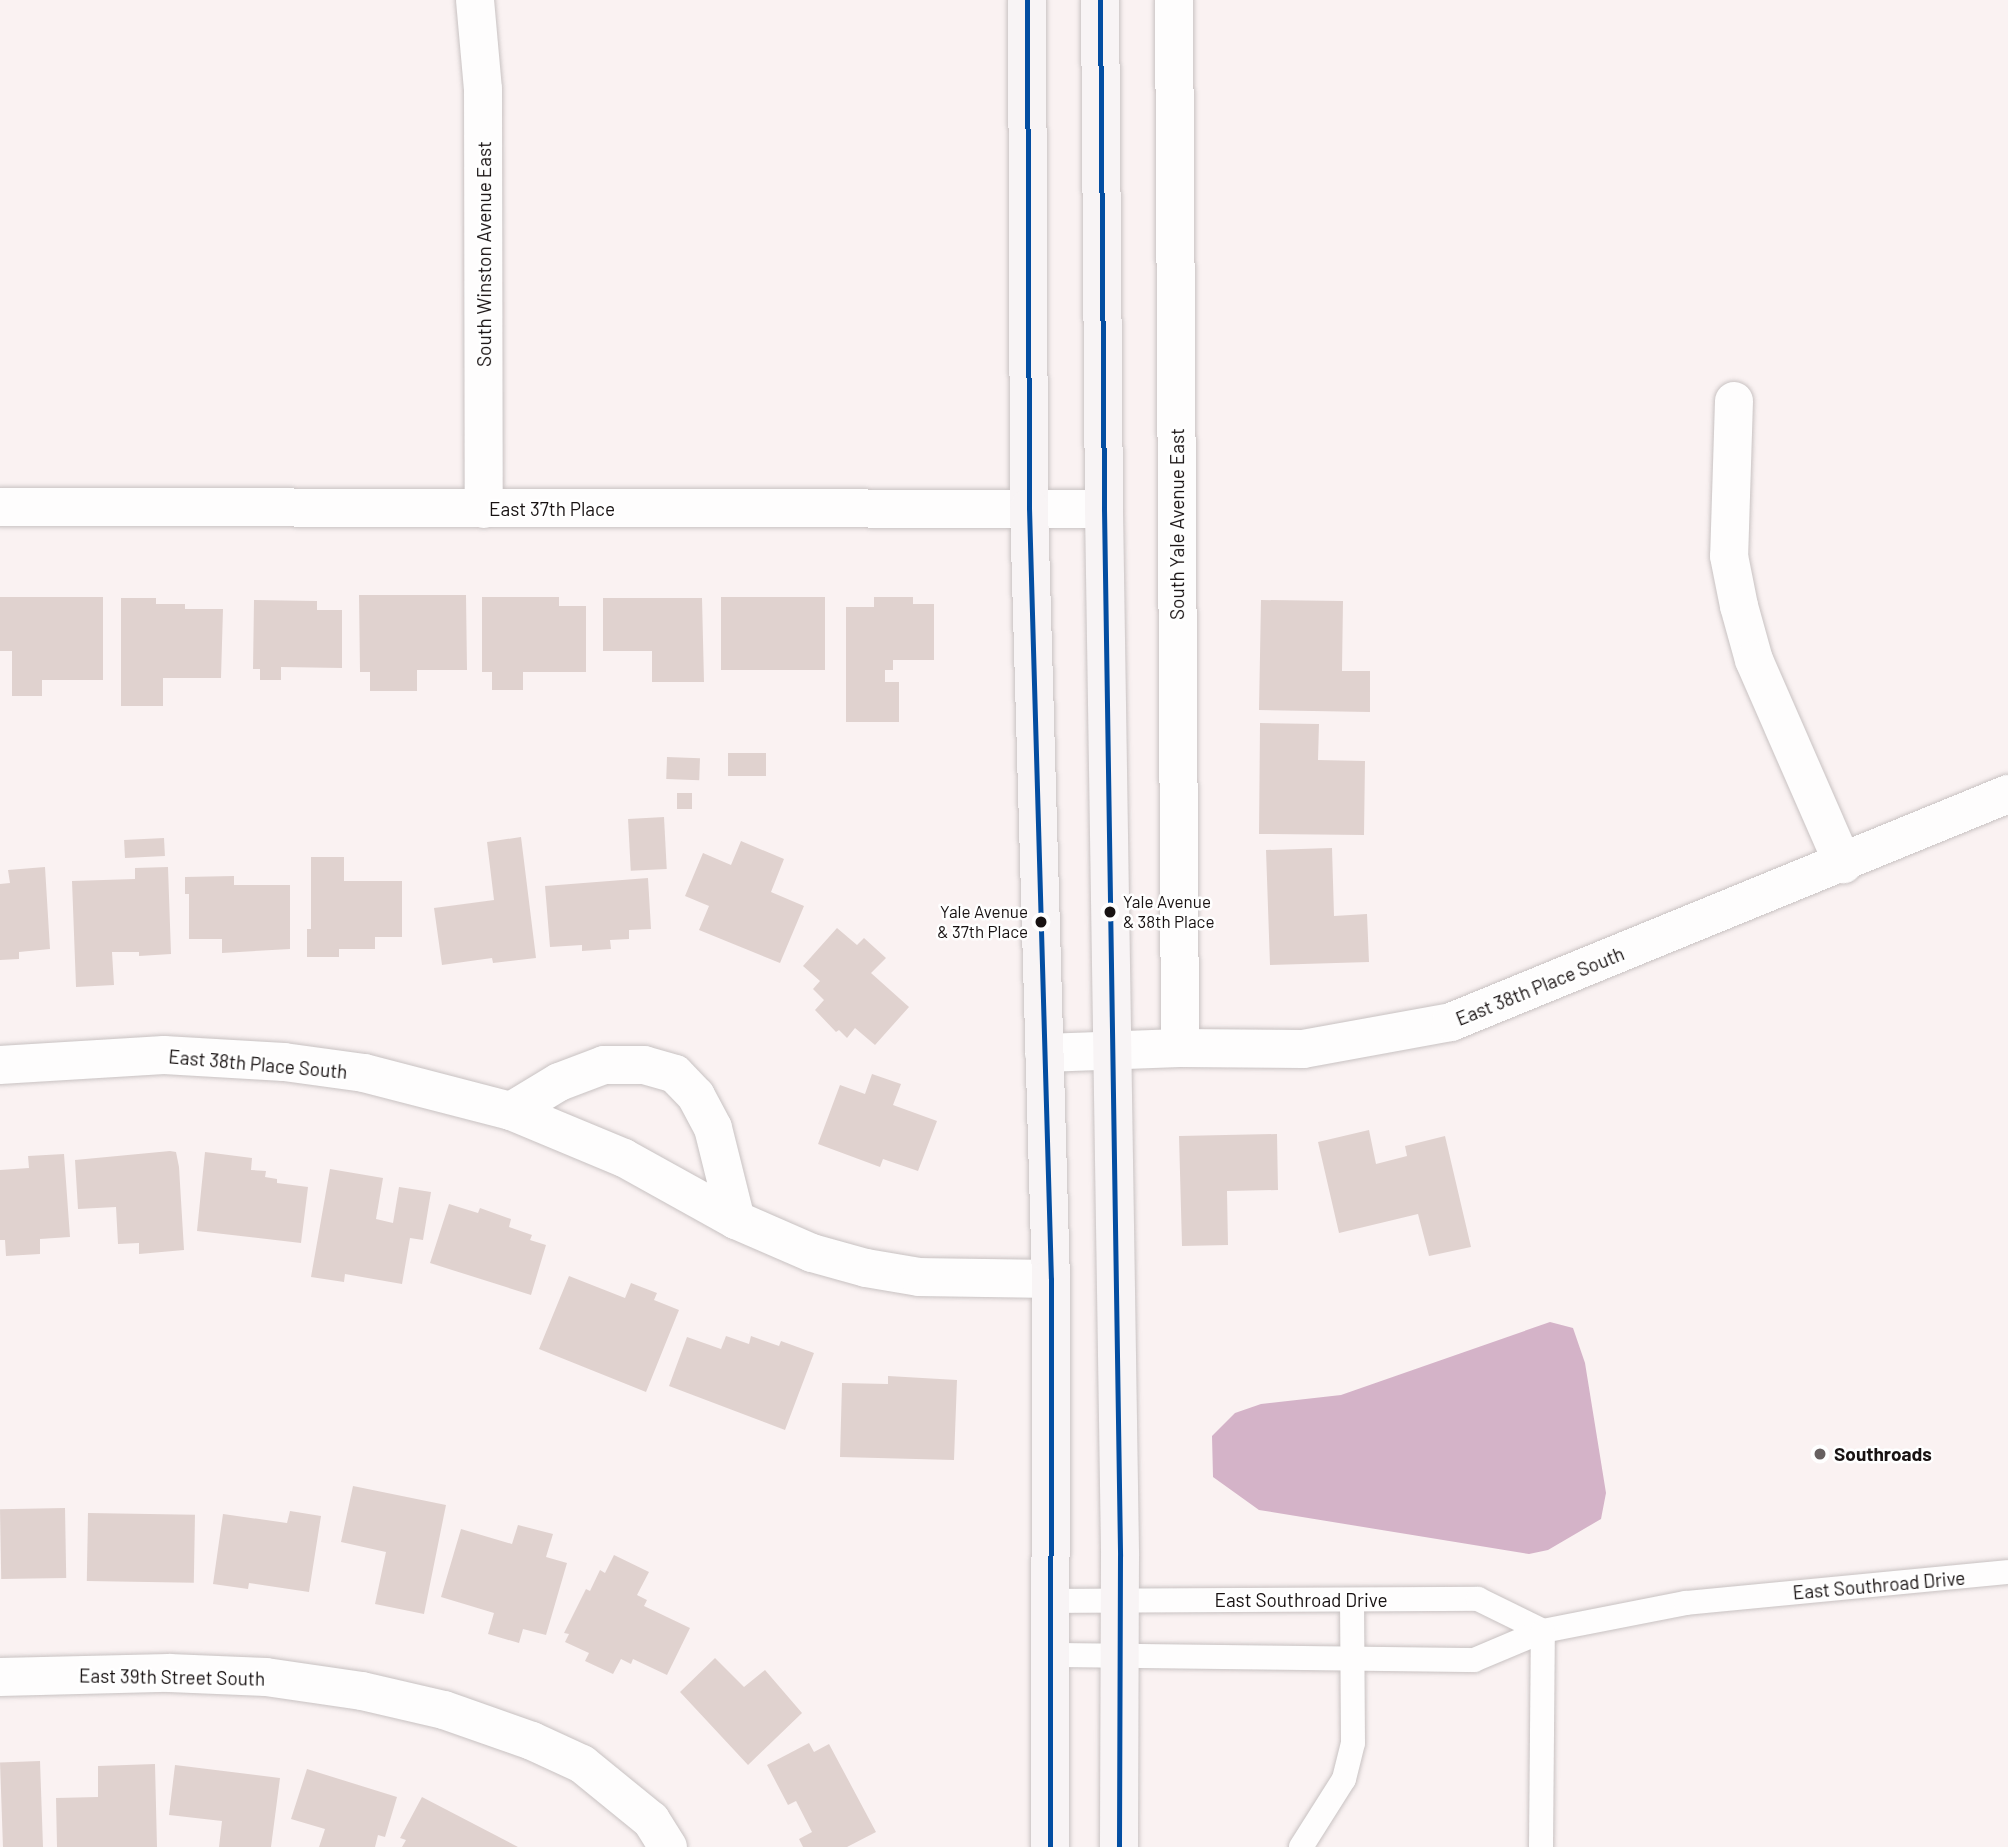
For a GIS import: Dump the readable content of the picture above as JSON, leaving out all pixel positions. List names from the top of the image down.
{
  "streets": {
    "street": [
      "South Winston Avenue East",
      "East 37th Place",
      "South Yale Avenue East",
      "East 38th Place South",
      "East 39th Street South"
    ],
    "lane": ["East Southroad Drive"]
  },
  "crossings": [
    ["South Winston Avenue East", "East 37th Place"],
    ["South Yale Avenue East", "East 38th Place South"]
  ],
  "places": ["Yale Avenue & 38th Place", "Yale Avenue & 37th Place", "Southroads"]
}
